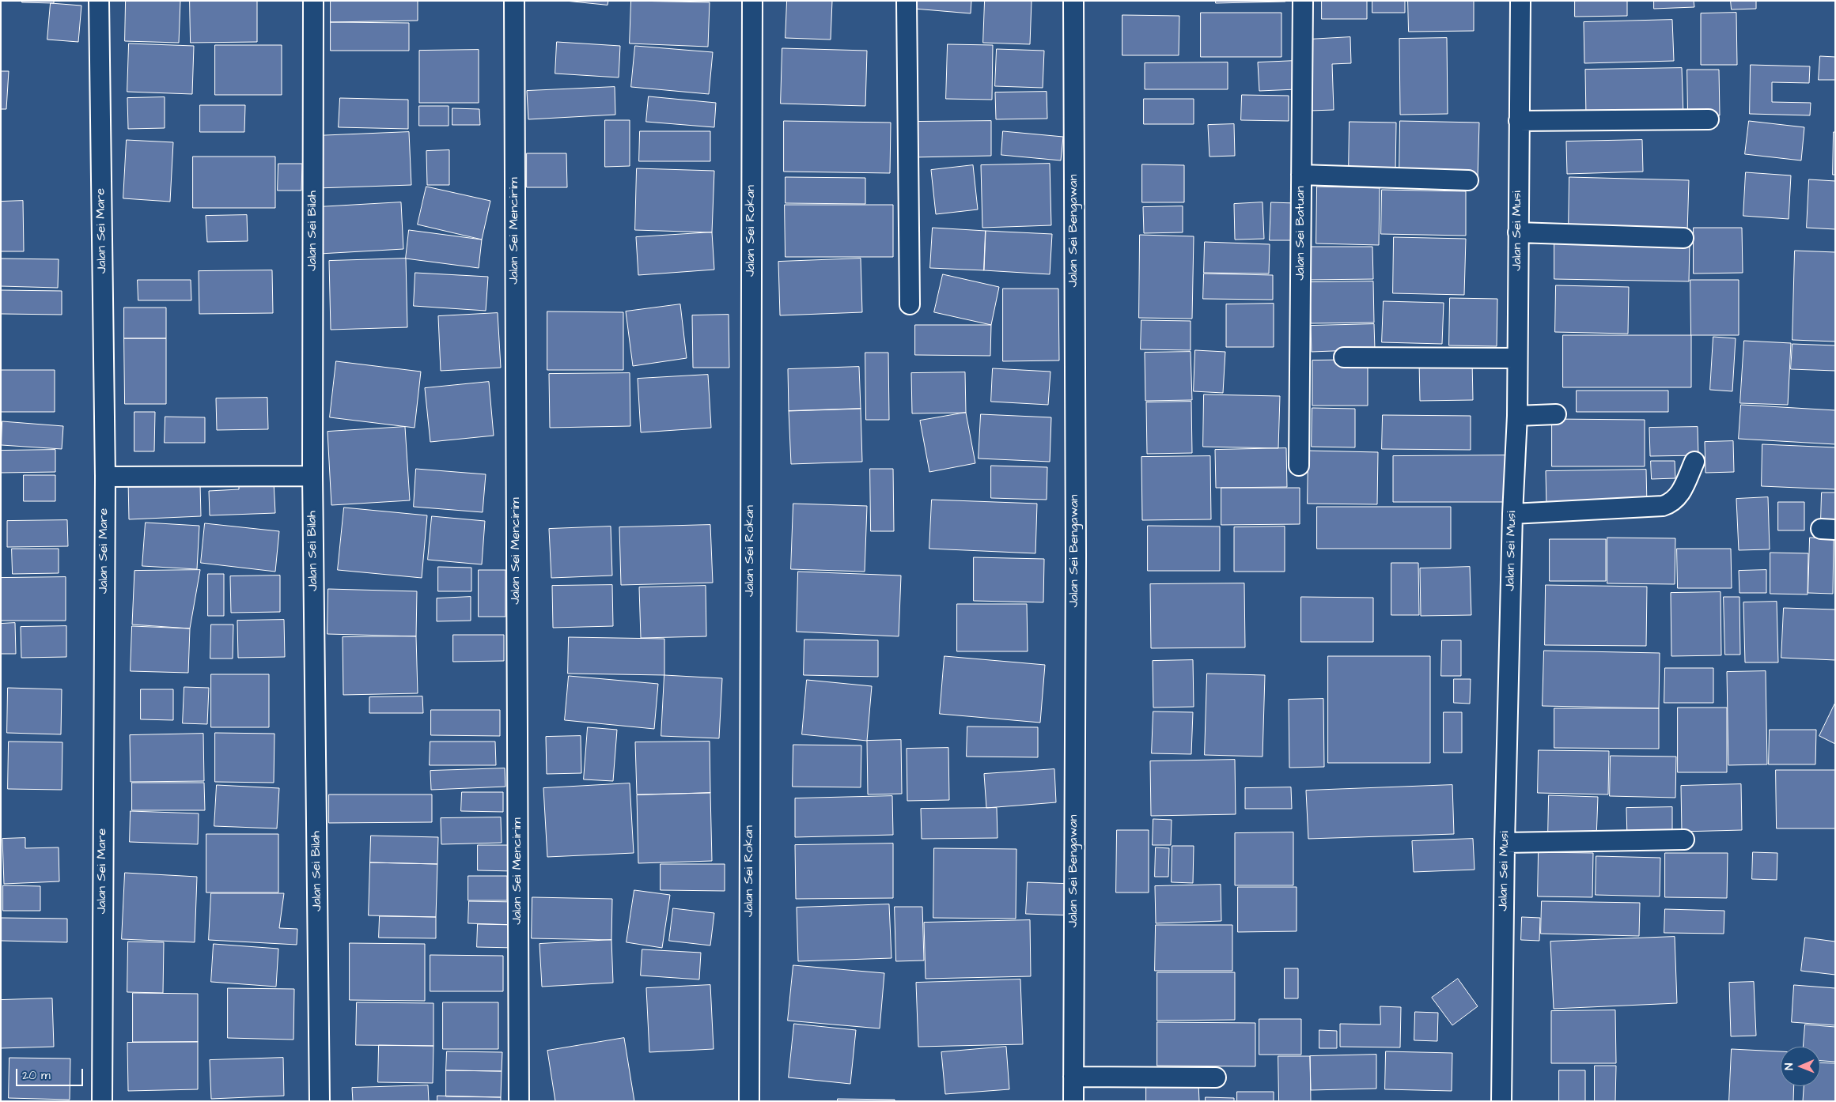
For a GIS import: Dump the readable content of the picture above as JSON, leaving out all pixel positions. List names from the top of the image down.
{
  "streets": {
    "street": [
      "Jalan Sei Mare",
      "Jalan Sei Bilah",
      "Jalan Sei Mencirim",
      "Jalan Sei Rokan",
      "Jalan Sei Bengawan",
      "Jalan Sei Musi",
      "Jalan Sei Batuan"
    ]
  },
  "scale_bar": "20 m",
  "north": "left"
}
